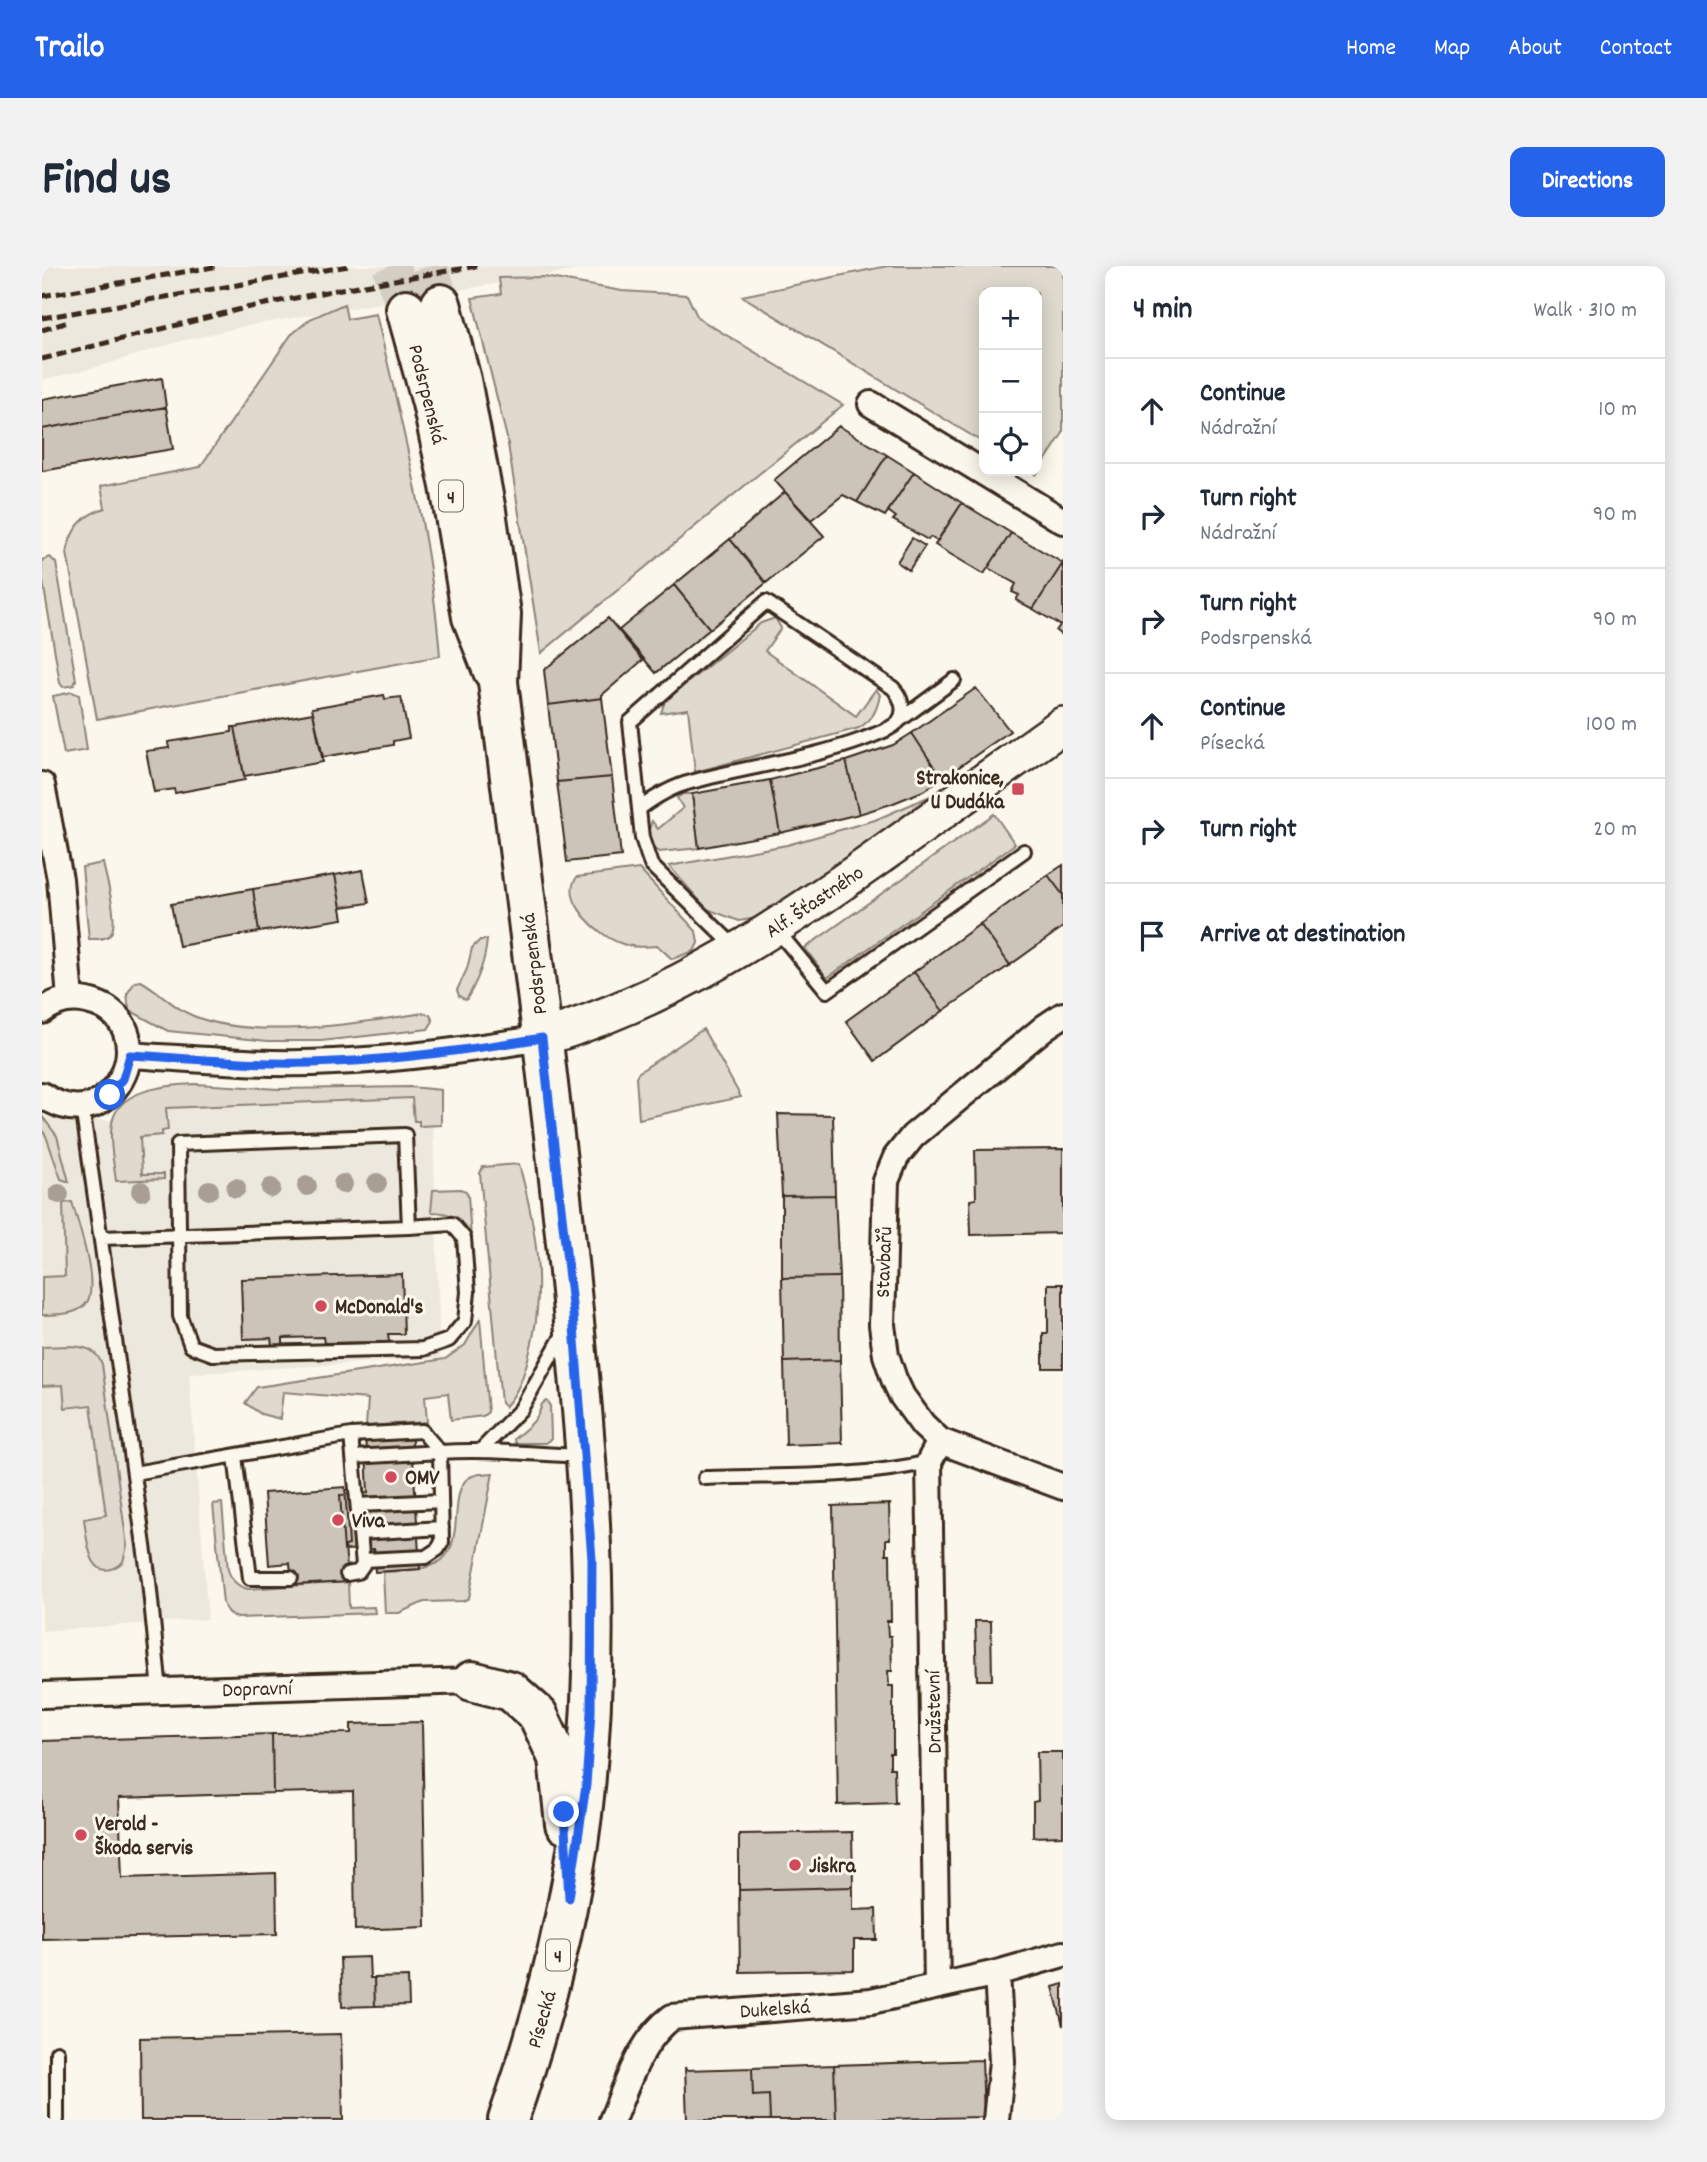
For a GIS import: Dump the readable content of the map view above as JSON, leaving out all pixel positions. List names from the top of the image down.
{
  "streets": {
    "main road": [
      "Podsrpenská",
      "4",
      "Alf. Šťastného",
      "Písecká"
    ],
    "street": [
      "Stavbařů",
      "Dopravní",
      "Družstevní",
      "Dukelská"
    ]
  },
  "crossings": [
    ["Podsrpenská", "Alf. Šťastného"],
    ["Podsrpenská", "Písecká"],
    ["Stavbařů", "Družstevní"],
    ["Družstevní", "Dukelská"]
  ],
  "places": {
    "transit": ["Strakonice, U Dudáka"],
    "other": [
      "McDonald's",
      "OMV",
      "Viva",
      "Verold - Škoda servis",
      "Jiskra"
    ]
  },
  "page": {
    "header": "Trailo",
    "nav": [
      "Home",
      "Map",
      "About",
      "Contact"
    ],
    "title": "Find us",
    "buttons": "Directions",
    "heading": ["4 min", "Walk · 310 m"],
    "map_buttons": ["+", "−"],
    "list": [
      ["Continue", "Nádražní", "10 m"],
      ["Turn right", "Nádražní", "90 m"],
      ["Turn right", "Podsrpenská", "90 m"],
      ["Continue", "Písecká", "100 m"],
      ["Turn right", "20 m"],
      "Arrive at destination"
    ]
  }
}
